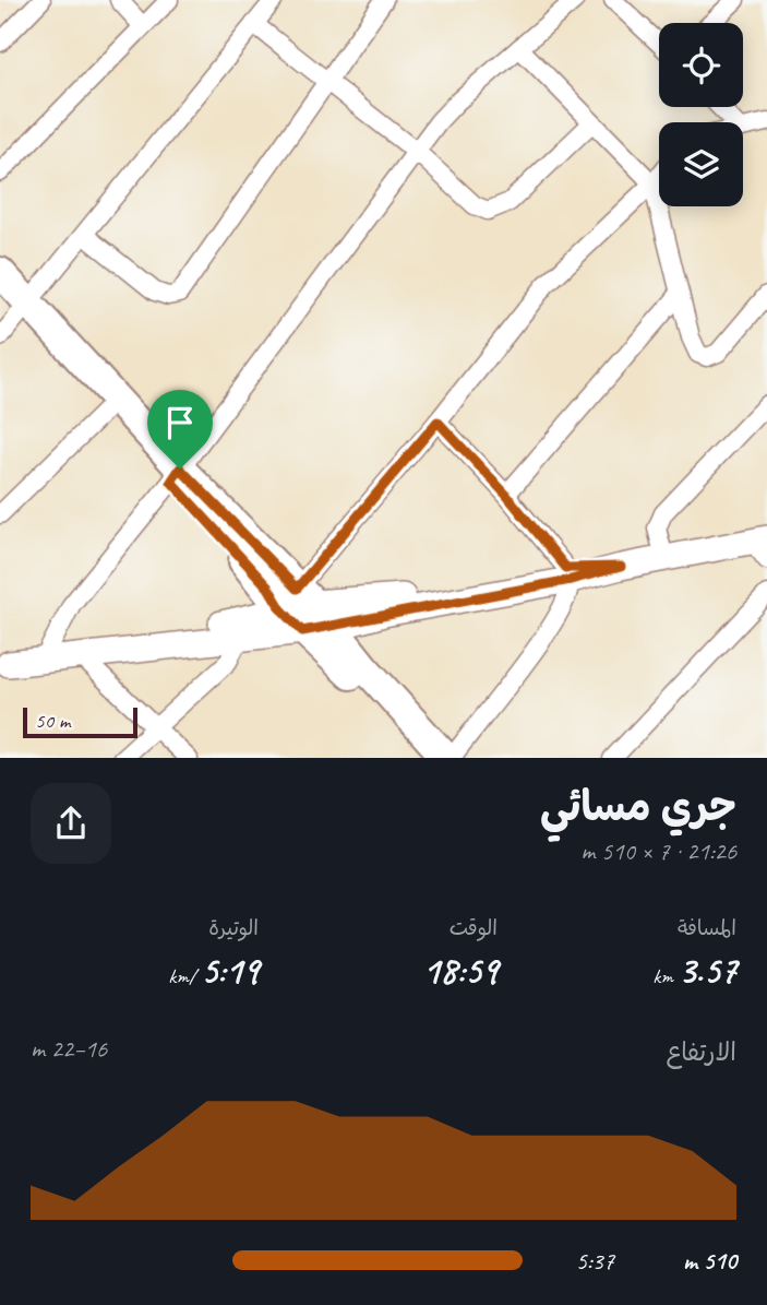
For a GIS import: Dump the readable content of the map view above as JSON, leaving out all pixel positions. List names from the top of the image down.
{
  "scale_bar": "50 m",
  "page": {
    "scale": "50 m",
    "heading": ["جري مسائي", "21:26 · 7 × 510 m"],
    "stats": [
      ["المسافة", "3.57 km"],
      ["الوقت", "18:59"],
      ["الوتيرة", "5:19 /km"]
    ],
    "chart": ["الارتفاع", "16–22 m"],
    "list": [
      {
        "name": "510 m",
        "note": "5:37"
      }
    ]
  }
}
